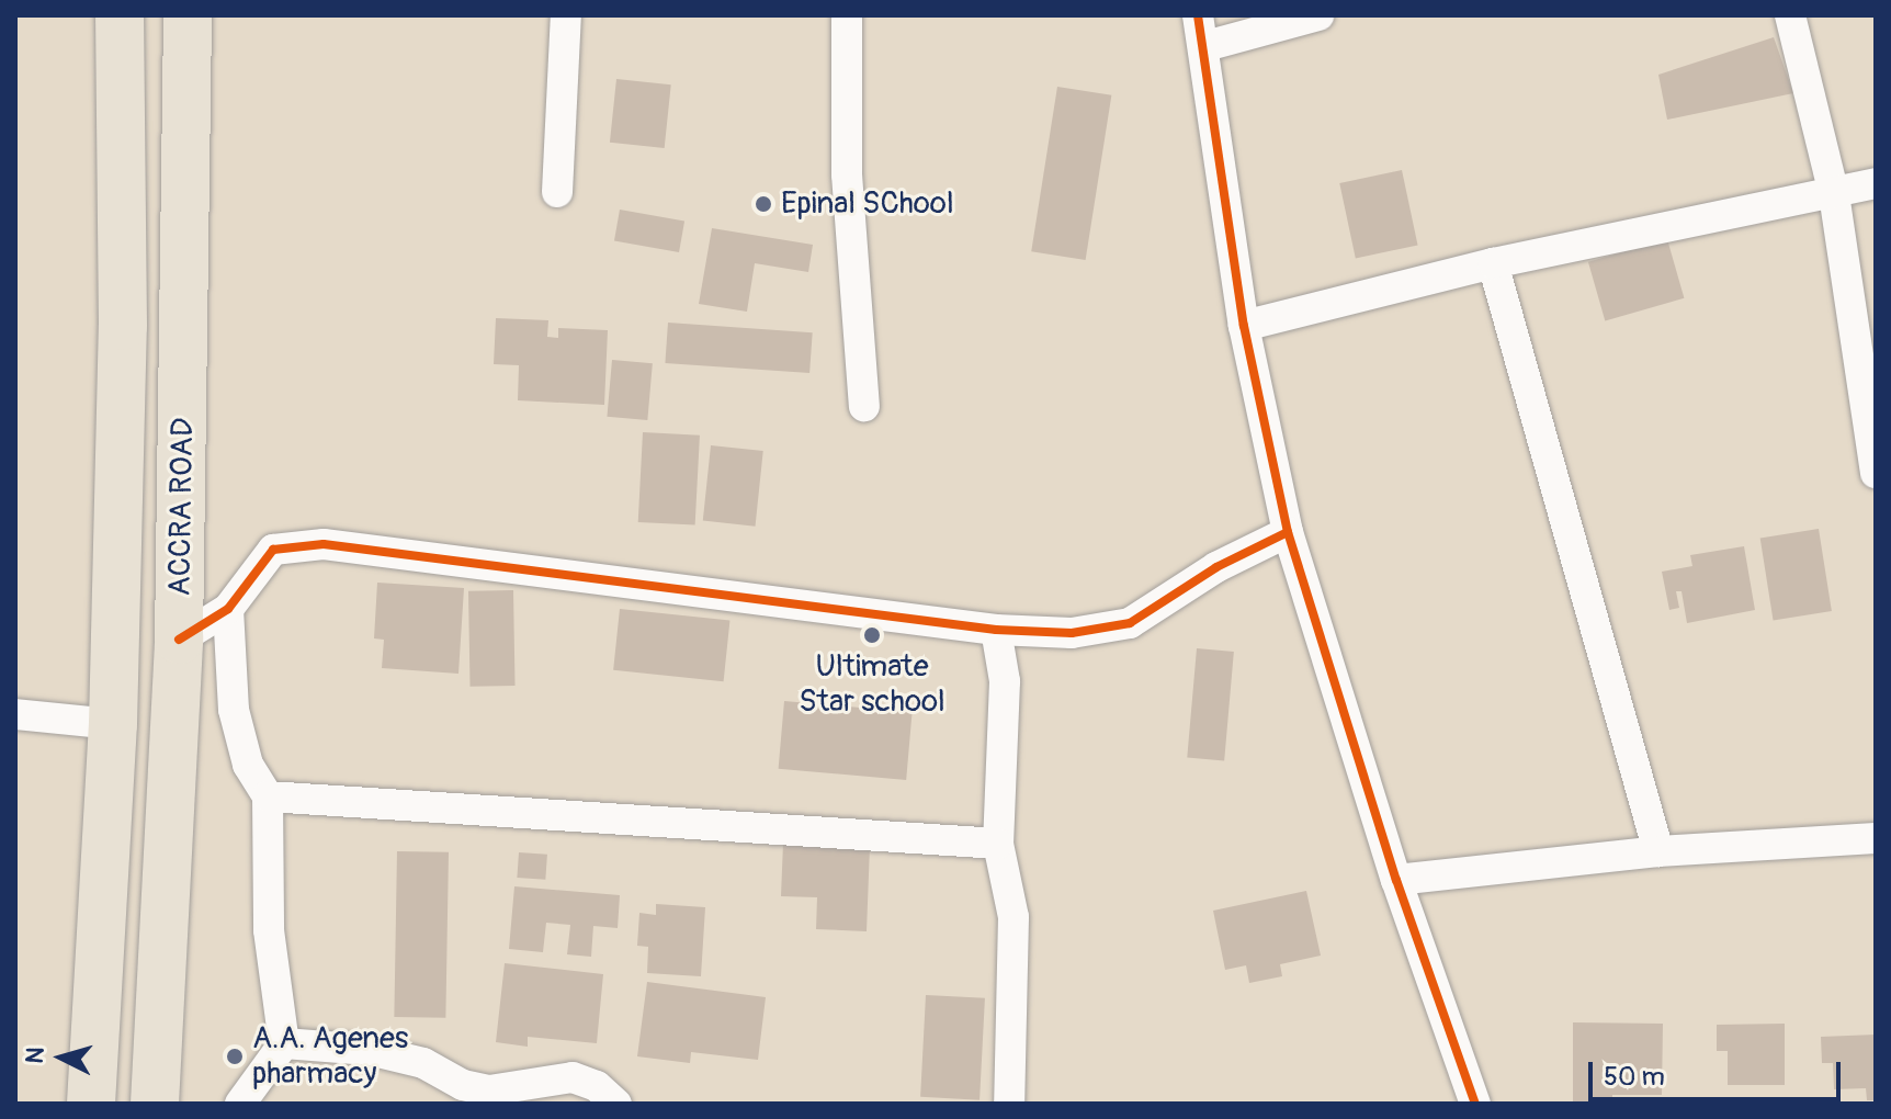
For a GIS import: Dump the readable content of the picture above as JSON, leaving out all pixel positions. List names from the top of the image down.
{
  "streets": {
    "highway": ["ACCRA ROAD"]
  },
  "places": ["Epinal SChool", "Ultimate Star school", "A.A. Agenes pharmacy"],
  "scale_bar": "50 m",
  "north": "left"
}
